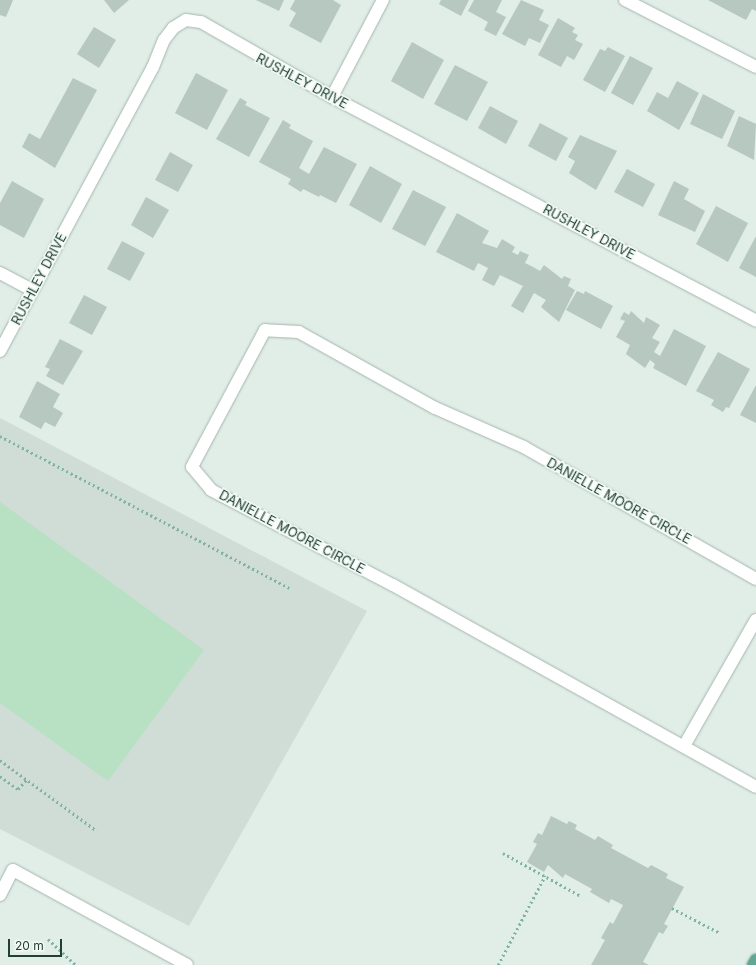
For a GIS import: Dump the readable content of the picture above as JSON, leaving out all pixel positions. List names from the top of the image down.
{
  "streets": {
    "street": ["RUSHLEY DRIVE", "DANIELLE MOORE CIRCLE"]
  },
  "scale_bar": "20 m"
}
